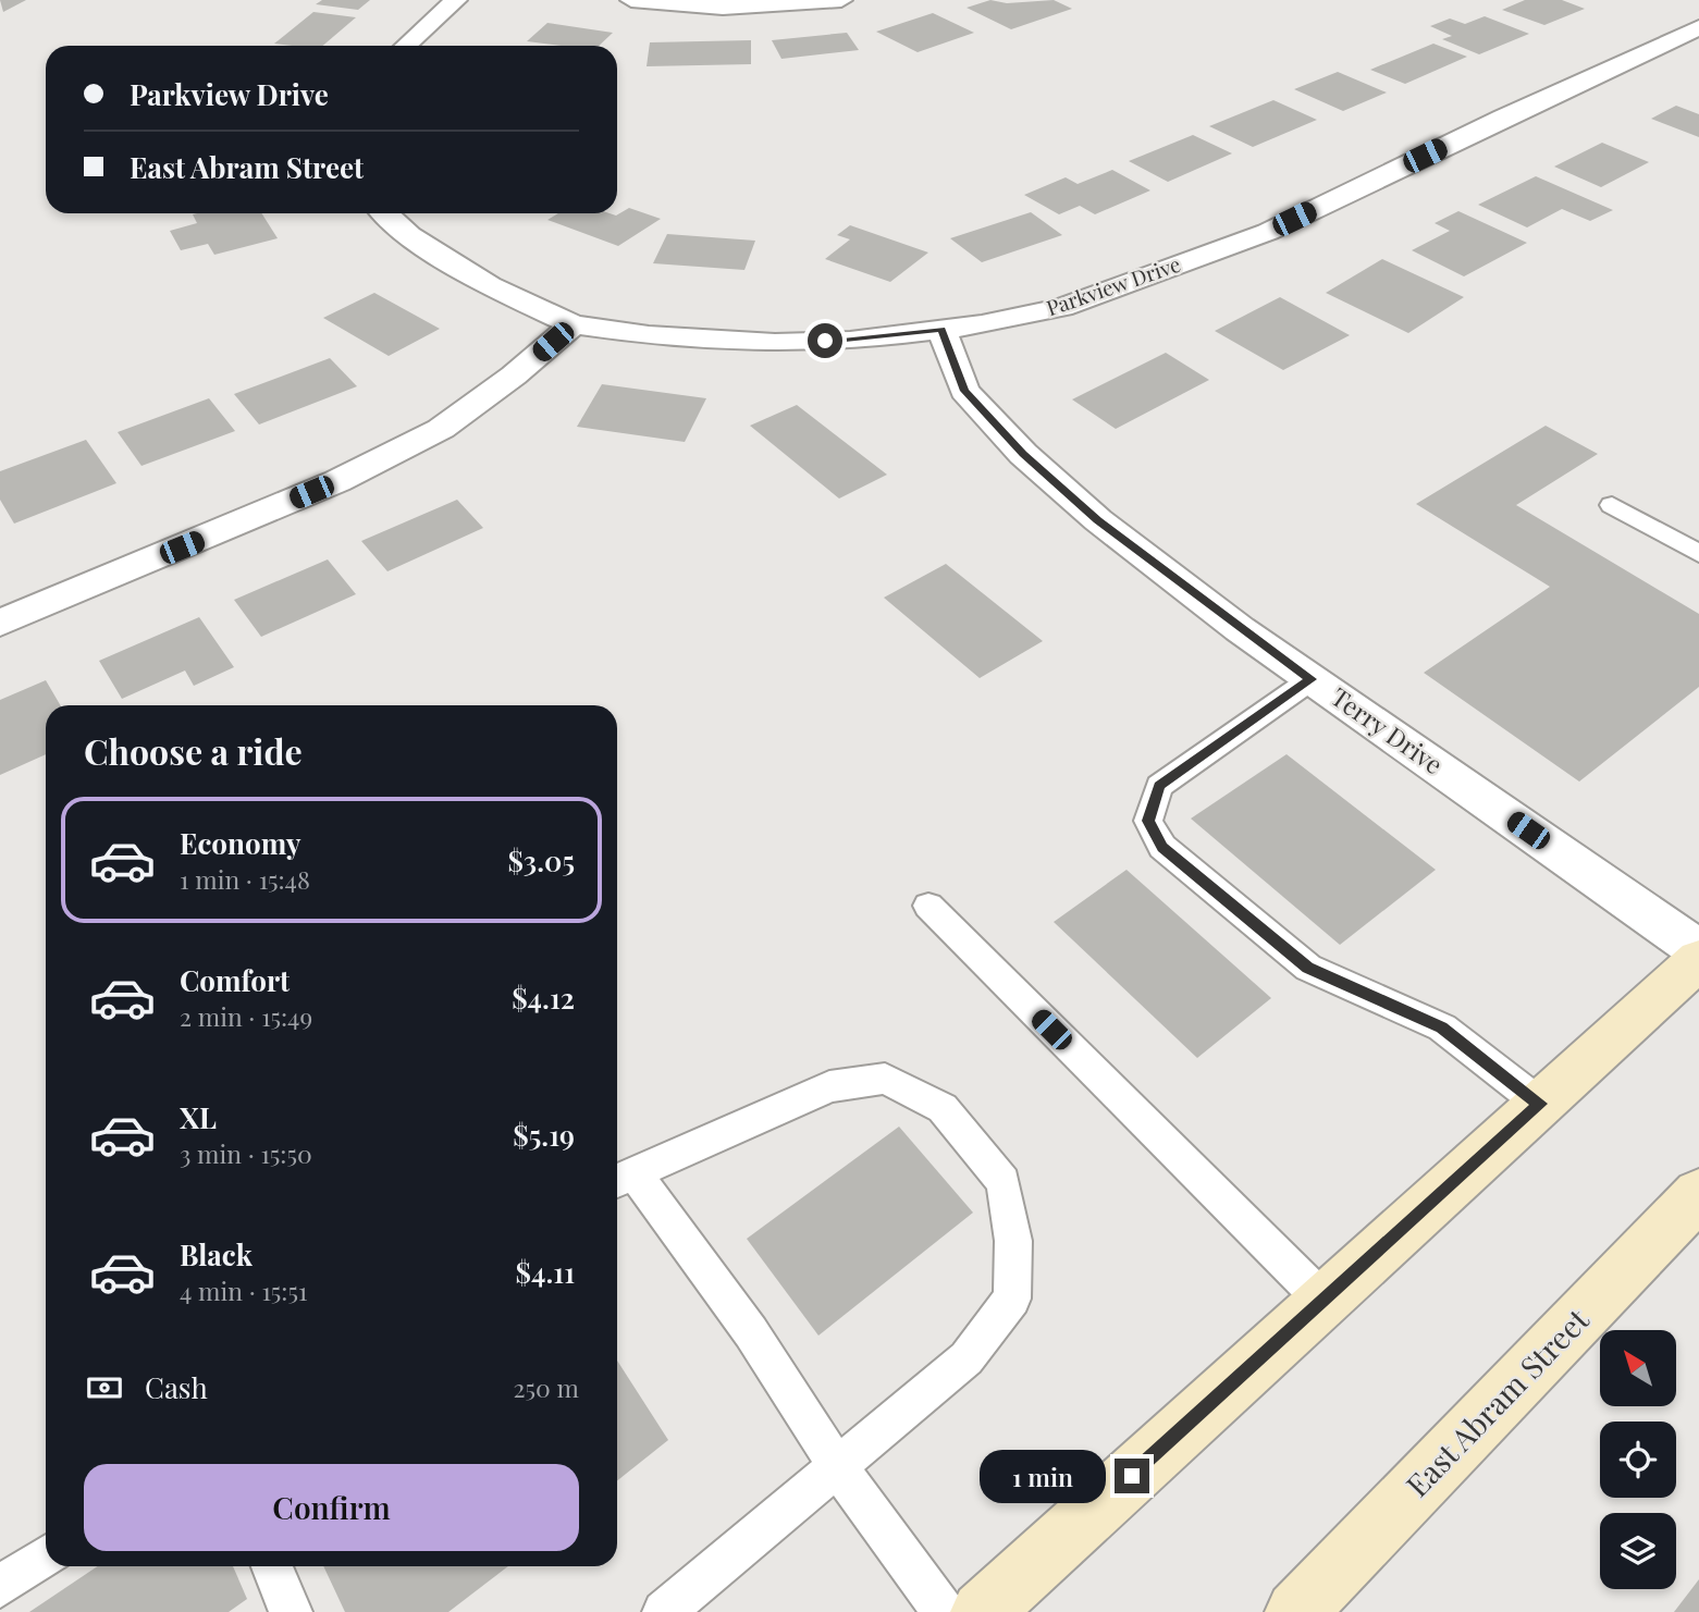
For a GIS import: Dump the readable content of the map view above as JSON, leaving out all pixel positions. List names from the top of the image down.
{
  "streets": {
    "main road": ["East Abram Street"],
    "street": ["Parkview Drive", "Terry Drive"]
  },
  "crossings": [
    ["Parkview Drive", "Terry Drive"]
  ],
  "north": "top left",
  "page": {
    "banner": ["Parkview Drive", "East Abram Street"],
    "heading": "Choose a ride",
    "list": [
      {
        "name": "Economy",
        "note": "1 min · 15:48",
        "value": "$3.05"
      },
      {
        "name": "Comfort",
        "note": "2 min · 15:49",
        "value": "$4.12"
      },
      {
        "name": "XL",
        "note": "3 min · 15:50",
        "value": "$5.19"
      },
      {
        "name": "Black",
        "note": "4 min · 15:51",
        "value": "$4.11"
      }
    ],
    "pay": ["Cash", "250 m"],
    "buttons": "Confirm",
    "bubble": "1 min"
  }
}
